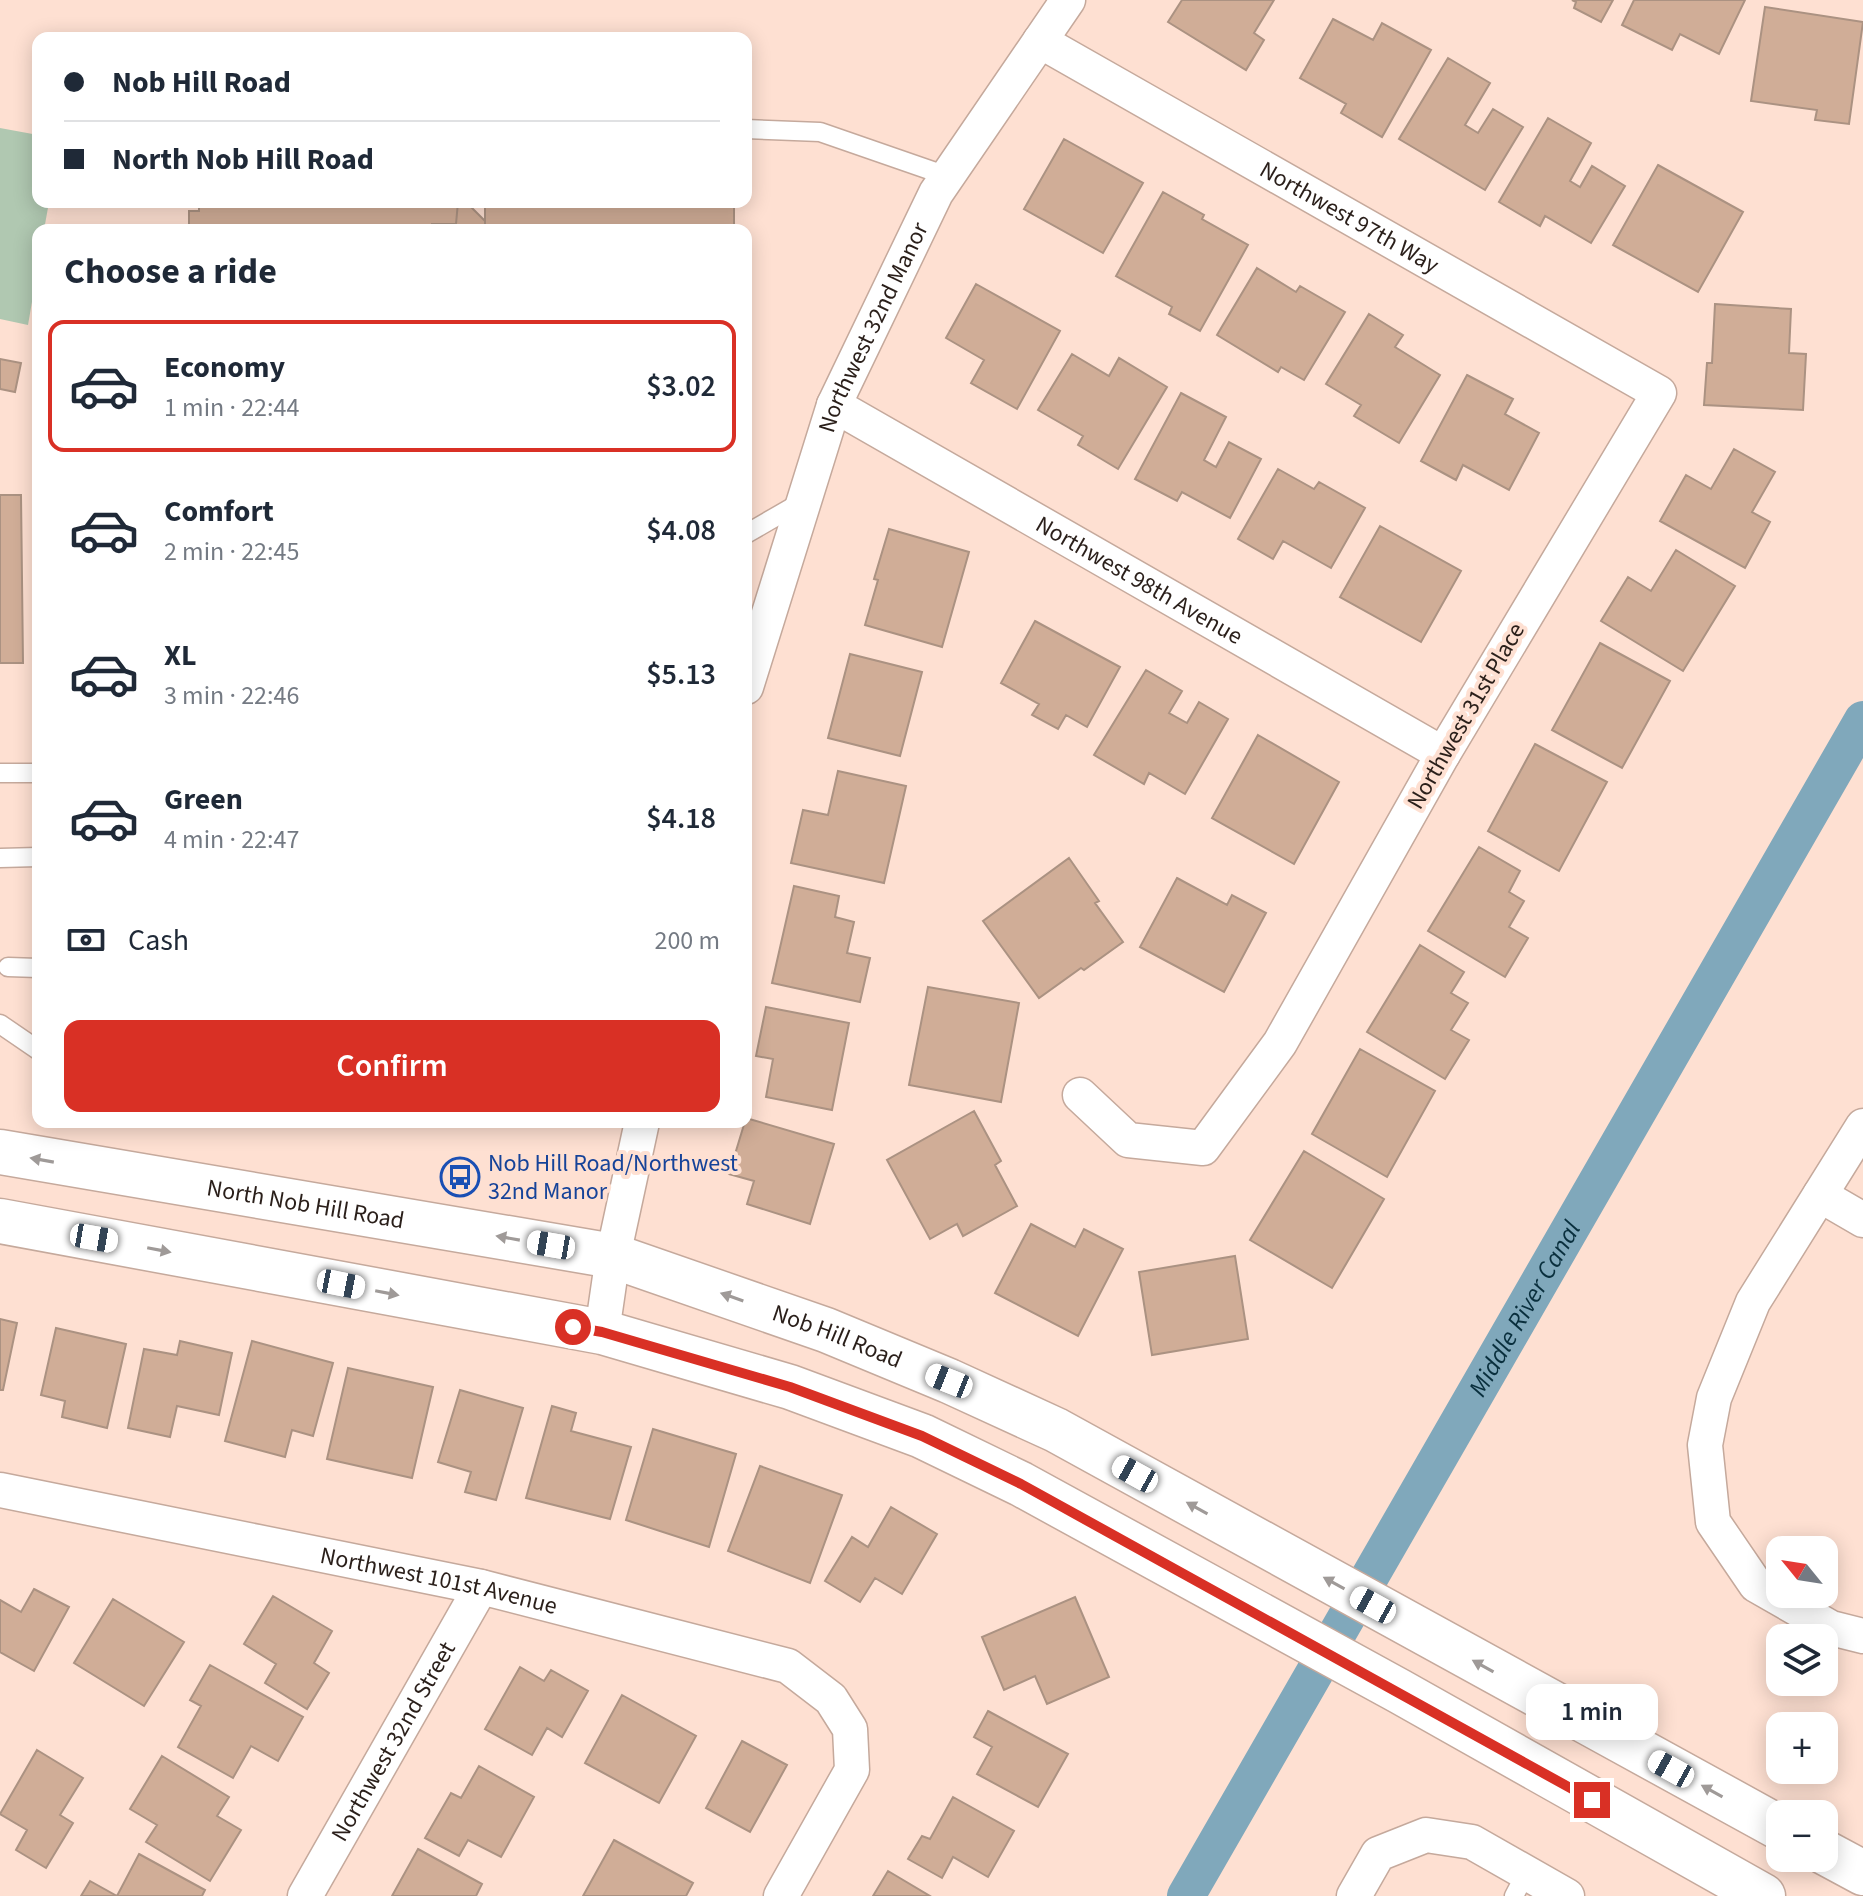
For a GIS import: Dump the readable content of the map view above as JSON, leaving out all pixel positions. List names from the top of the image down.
{
  "streets": {
    "main road": ["North Nob Hill Road", "Nob Hill Road"],
    "street": [
      "Northwest 97th Way",
      "Northwest 32nd Manor",
      "Northwest 98th Avenue",
      "Northwest 31st Place",
      "Northwest 101st Avenue",
      "Northwest 32nd Street"
    ]
  },
  "crossings": [
    ["Northwest 97th Way", "Northwest 32nd Manor"],
    ["Northwest 97th Way", "Northwest 31st Place"],
    ["Northwest 32nd Manor", "Northwest 98th Avenue"],
    ["Northwest 98th Avenue", "Northwest 31st Place"],
    ["North Nob Hill Road", "Nob Hill Road"],
    ["Northwest 101st Avenue", "Northwest 32nd Street"]
  ],
  "water": ["Middle River Canal"],
  "places": {
    "bus stop": ["Nob Hill Road/Northwest 32nd Manor"]
  },
  "north": "top left",
  "page": {
    "banner": ["Nob Hill Road", "North Nob Hill Road"],
    "heading": "Choose a ride",
    "list": [
      {
        "name": "Economy",
        "note": "1 min · 22:44",
        "value": "$3.02"
      },
      {
        "name": "Comfort",
        "note": "2 min · 22:45",
        "value": "$4.08"
      },
      {
        "name": "XL",
        "note": "3 min · 22:46",
        "value": "$5.13"
      },
      {
        "name": "Green",
        "note": "4 min · 22:47",
        "value": "$4.18"
      }
    ],
    "pay": ["Cash", "200 m"],
    "buttons": "Confirm",
    "map_buttons": ["+", "−"],
    "bubble": "1 min"
  }
}
